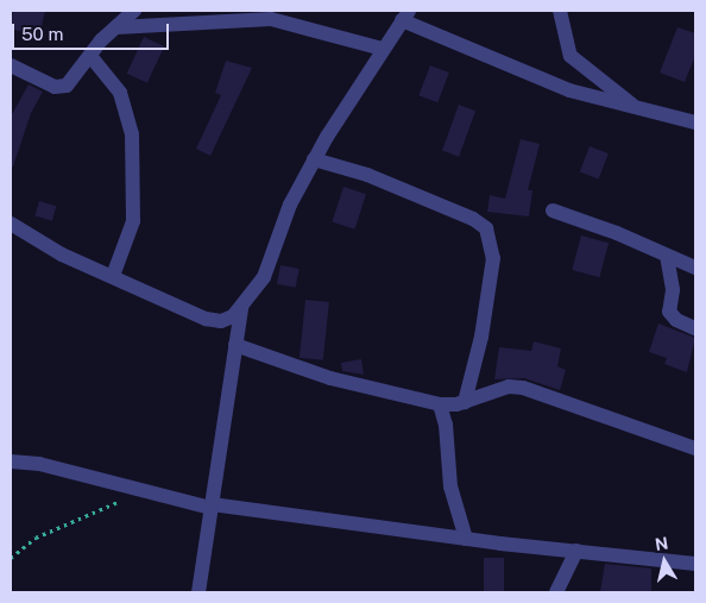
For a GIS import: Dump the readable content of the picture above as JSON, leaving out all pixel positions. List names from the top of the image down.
{
  "scale_bar": "50 m",
  "north": "top"
}
